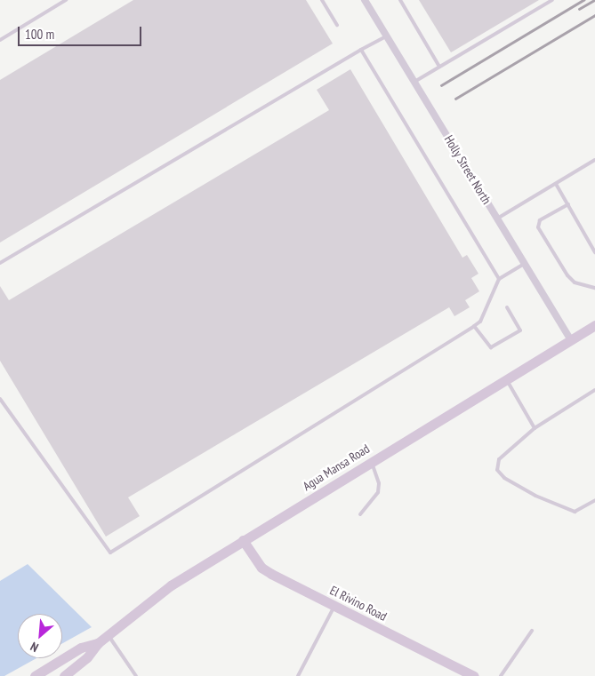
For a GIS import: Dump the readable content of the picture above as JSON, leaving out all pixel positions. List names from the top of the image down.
{
  "streets": {
    "main road": ["Agua Mansa Road", "El Rivino Road"],
    "street": ["Holly Street North"]
  },
  "crossings": [
    ["Holly Street North", "Agua Mansa Road"],
    ["Agua Mansa Road", "El Rivino Road"]
  ],
  "scale_bar": "100 m",
  "north": "bottom left"
}
